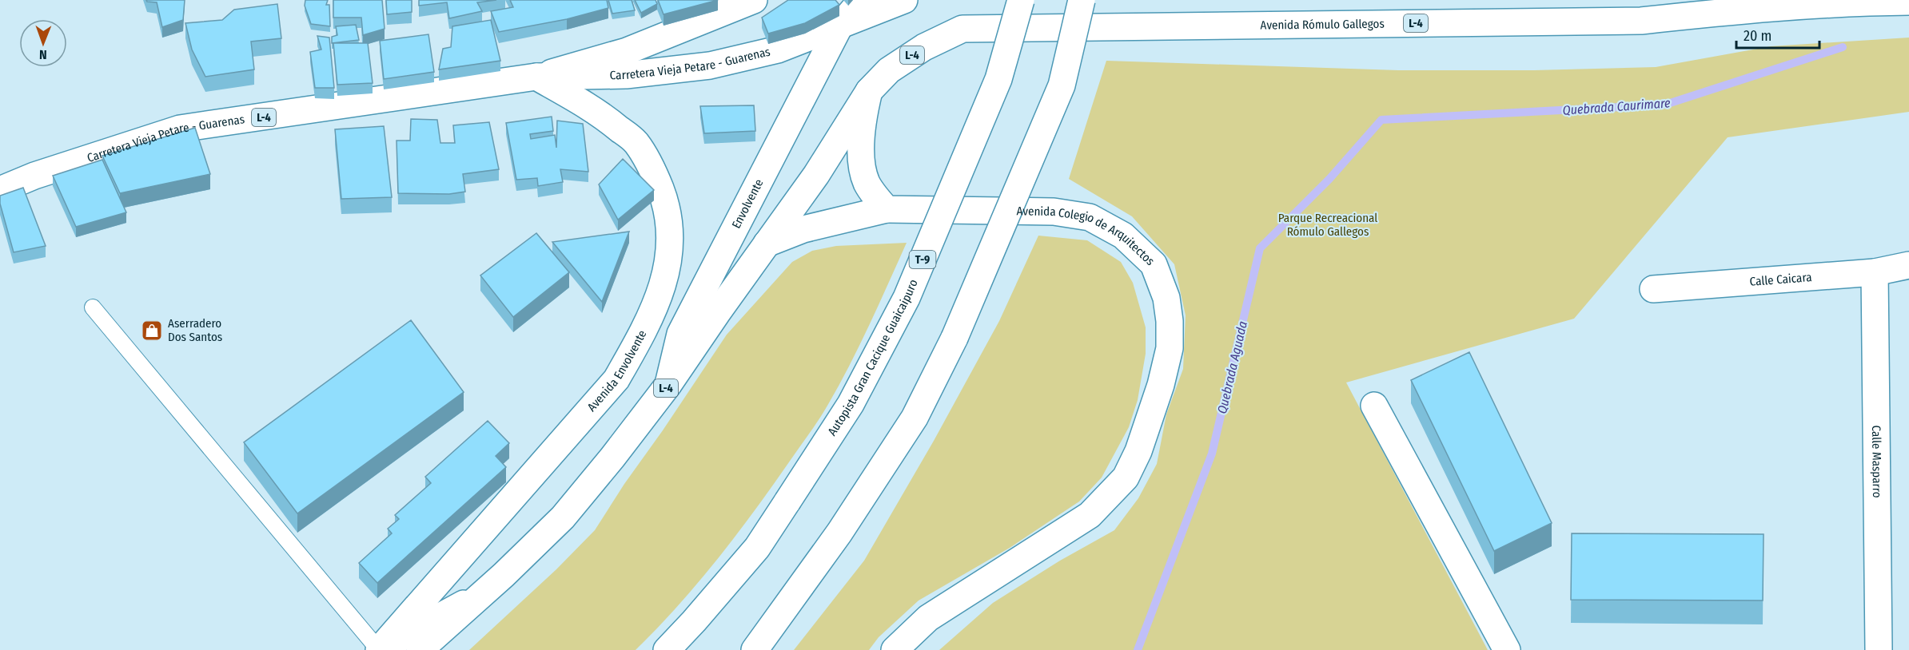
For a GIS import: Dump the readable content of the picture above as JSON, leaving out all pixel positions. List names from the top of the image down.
{
  "streets": {
    "main road": [
      "L-4",
      "Avenida Rómulo Gallegos",
      "Carretera Vieja Petare - Guarenas",
      "Envolvente",
      "Avenida Colegio de Arquitectos",
      "T-9",
      "Calle Caicara",
      "Autopista Gran Cacique Guaicaipuro",
      "Avenida Envolvente",
      "Calle Masparro"
    ]
  },
  "crossings": [
    ["L-4", "Avenida Rómulo Gallegos"],
    ["L-4", "Envolvente"],
    ["L-4", "Avenida Colegio de Arquitectos"],
    ["L-4", "Avenida Envolvente"],
    ["Carretera Vieja Petare - Guarenas", "Envolvente"],
    ["Carretera Vieja Petare - Guarenas", "Avenida Envolvente"],
    ["Calle Caicara", "Calle Masparro"]
  ],
  "water": ["Quebrada Caurimare", "Quebrada Aguada"],
  "parks": ["Parque Recreacional Rómulo Gallegos"],
  "places": {
    "shop": ["Aserradero Dos Santos"]
  },
  "scale_bar": "20 m",
  "north": "bottom"
}
